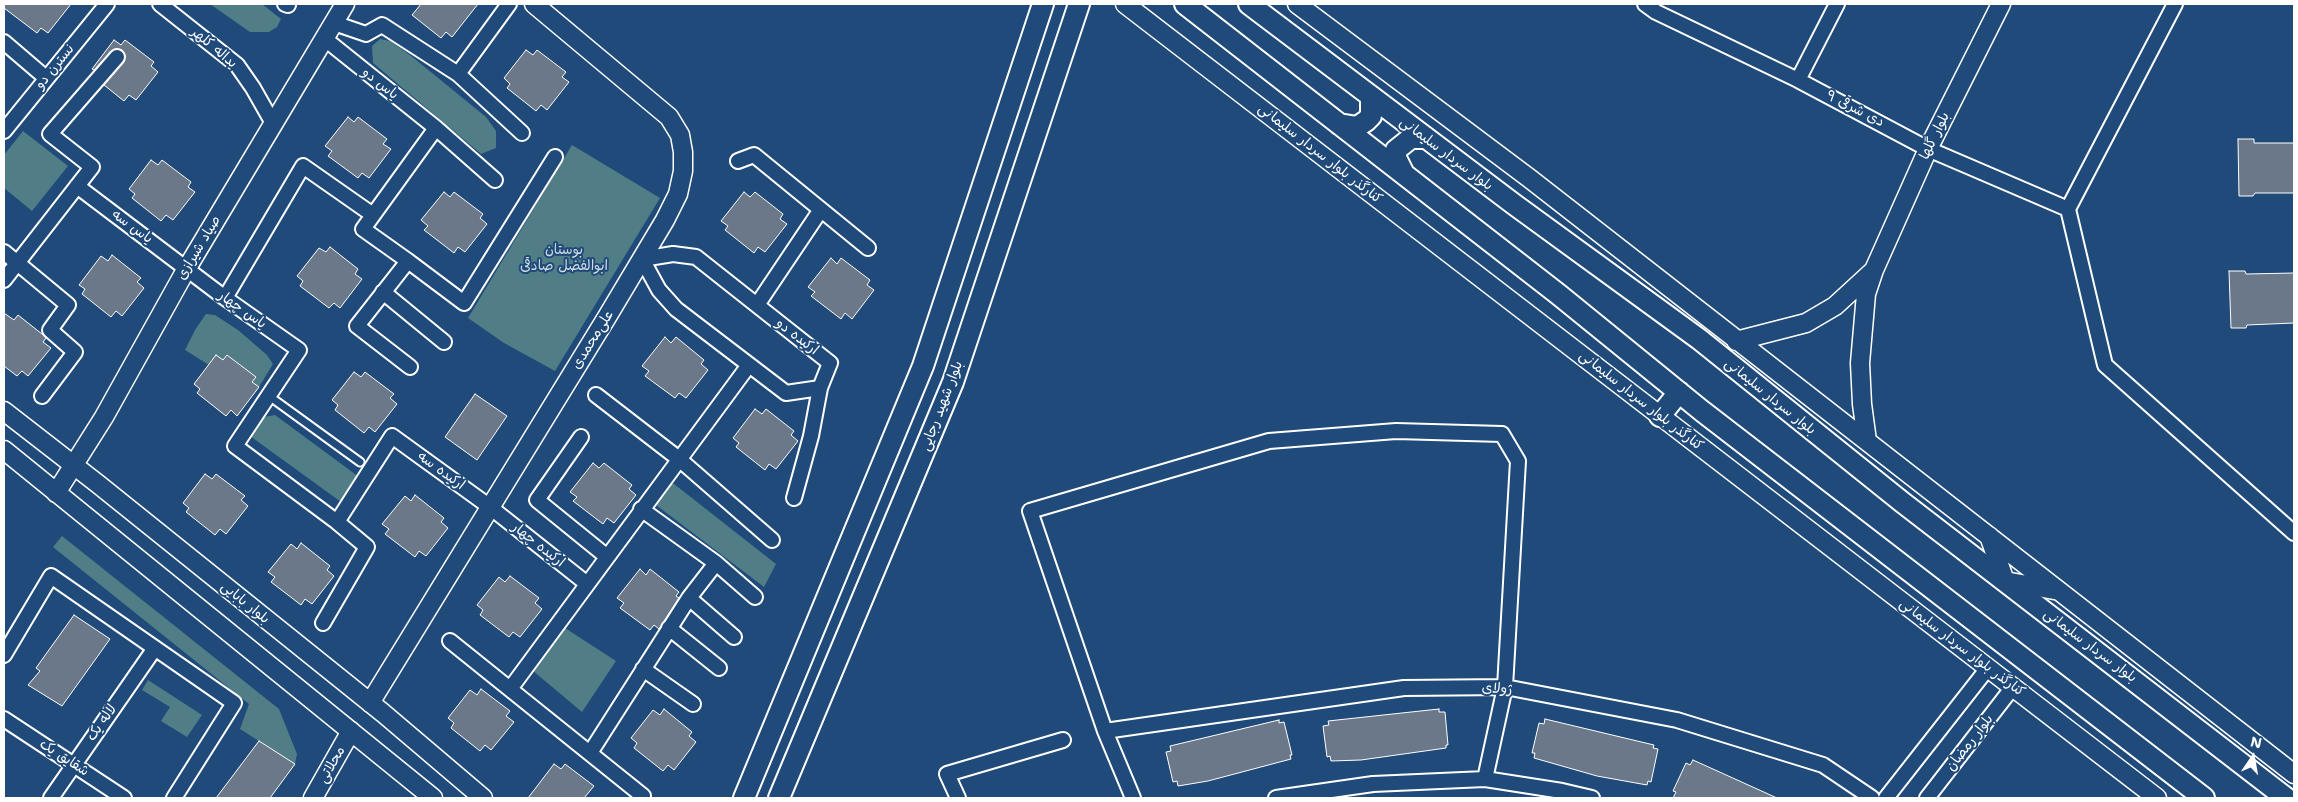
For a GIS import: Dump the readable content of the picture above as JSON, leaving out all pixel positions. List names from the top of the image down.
{
  "streets": {
    "main road": ["بلوار سردار سلیمانی", "بلوار شهید رجایی"],
    "street": [
      "یداله کلهر",
      "نسترن دو",
      "یاس دو",
      "۹ دی شرقی",
      "بلوار گلها",
      "کنارگذر بلوار سردار سلیمانی",
      "یاس سه",
      "صیاد شیرازی",
      "یاس چهار",
      "ارکیده دو",
      "علی‌محمدی",
      "ارکیده سه",
      "ارکیده چهار",
      "بلوار بابایی",
      "ژولای",
      "لاله یک",
      "بلوار رمضان",
      "شقایق یک",
      "محلاتی"
    ]
  },
  "crossings": [
    ["یداله کلهر", "صیاد شیرازی"],
    ["یاس دو", "صیاد شیرازی"],
    ["۹ دی شرقی", "بلوار گلها"],
    ["کنارگذر بلوار سردار سلیمانی", "بلوار رمضان"],
    ["یاس سه", "صیاد شیرازی"],
    ["یاس سه", "یاس چهار"],
    ["صیاد شیرازی", "یاس چهار"],
    ["صیاد شیرازی", "بلوار بابایی"],
    ["ارکیده دو", "علی‌محمدی"],
    ["علی‌محمدی", "ارکیده سه"],
    ["علی‌محمدی", "ارکیده چهار"],
    ["علی‌محمدی", "بلوار بابایی"],
    ["ارکیده سه", "ارکیده چهار"],
    ["لاله یک", "شقایق یک"]
  ],
  "parks": ["بوستان ابوالفضل صادقی"],
  "north": "top"
}
